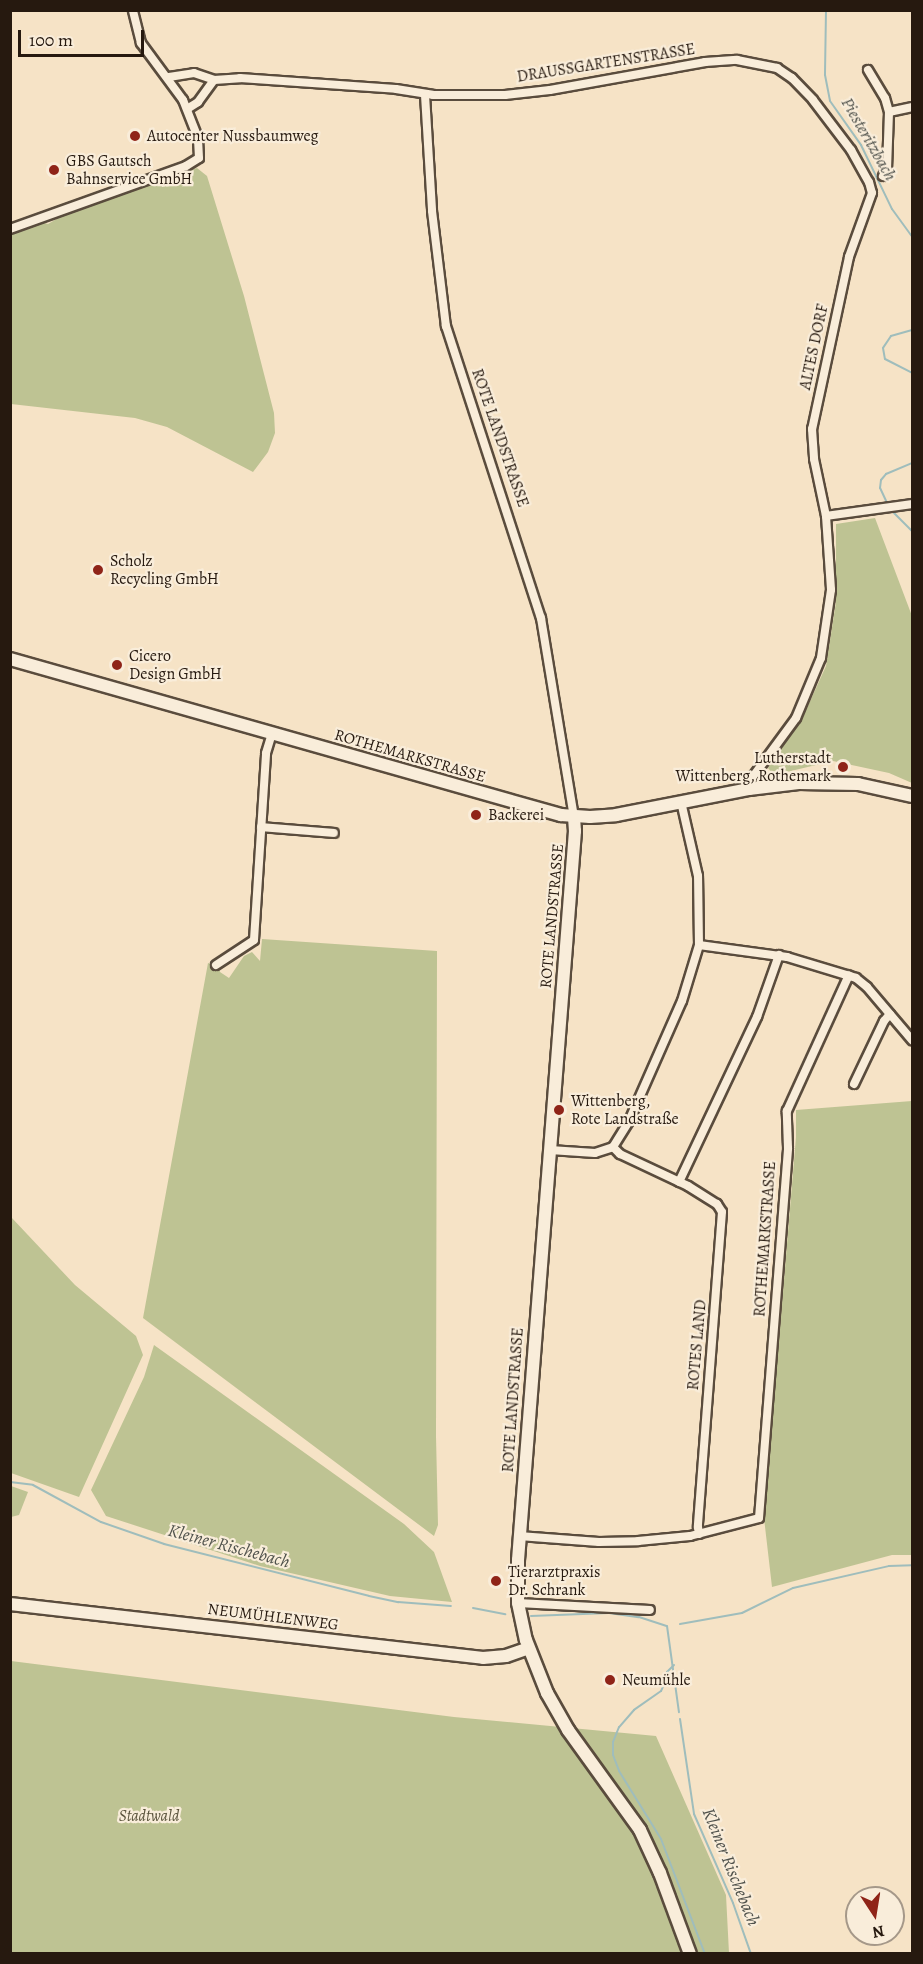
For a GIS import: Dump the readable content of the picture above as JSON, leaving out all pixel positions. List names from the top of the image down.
{
  "streets": {
    "street": [
      "DRAUSSGARTENSTRASSE",
      "ALTES DORF",
      "ROTE LANDSTRASSE",
      "ROTHEMARKSTRASSE",
      "ROTES LAND",
      "NEUMÜHLENWEG"
    ]
  },
  "crossings": [
    ["DRAUSSGARTENSTRASSE", "ALTES DORF"],
    ["DRAUSSGARTENSTRASSE", "ROTE LANDSTRASSE"],
    ["ROTE LANDSTRASSE", "ROTHEMARKSTRASSE"],
    ["ROTE LANDSTRASSE", "NEUMÜHLENWEG"],
    ["ROTHEMARKSTRASSE", "ROTES LAND"]
  ],
  "water": ["Piesteritzbach", "Kleiner Rischebach"],
  "parks": ["Stadtwald"],
  "places": [
    "Autocenter Nussbaumweg",
    "GBS Gautsch Bahnservice GmbH",
    "Scholz Recycling GmbH",
    "Cicero Design GmbH",
    "Lutherstadt Wittenberg, Rothemark",
    "Backerei",
    "Wittenberg, Rote Landstraße",
    "Tierarztpraxis Dr. Schrank",
    "Neumühle"
  ],
  "scale_bar": "100 m",
  "north": "bottom"
}
